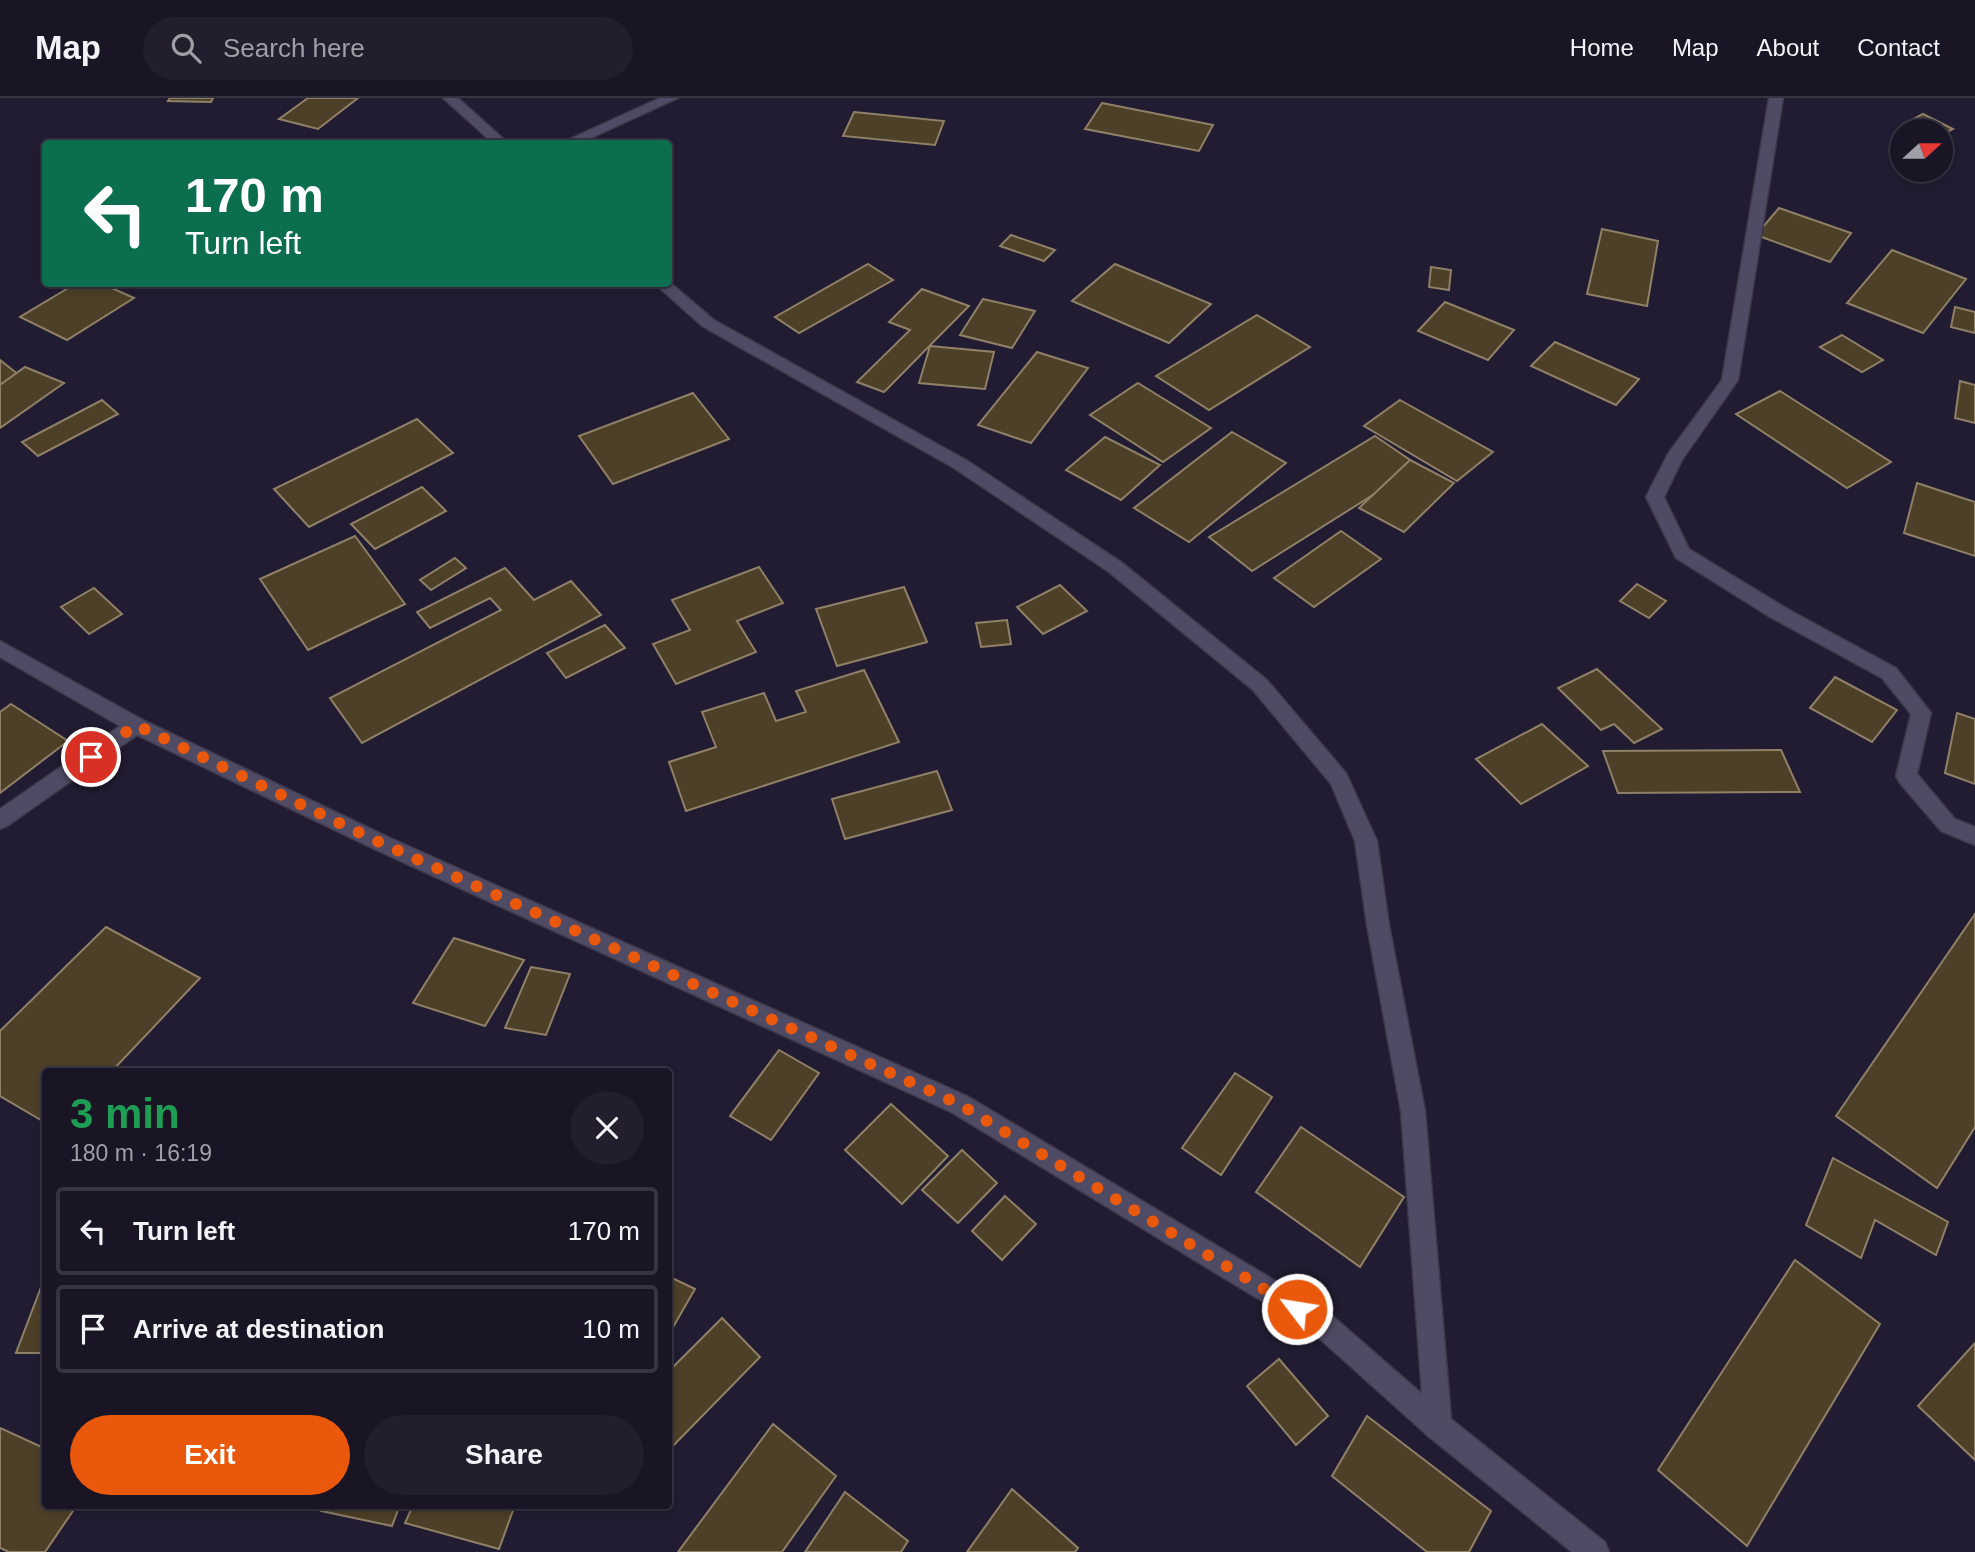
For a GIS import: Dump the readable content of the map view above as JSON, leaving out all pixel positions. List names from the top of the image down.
{
  "north": "right",
  "page": {
    "header": "Map",
    "search": "Search here",
    "nav": [
      "Home",
      "Map",
      "About",
      "Contact"
    ],
    "turn": ["170 m", "Turn left"],
    "heading": ["3 min", "180 m · 16:19"],
    "list": [
      {
        "name": "Turn left",
        "value": "170 m"
      },
      {
        "name": "Arrive at destination",
        "value": "10 m"
      }
    ],
    "buttons": ["Exit", "Share"]
  }
}
